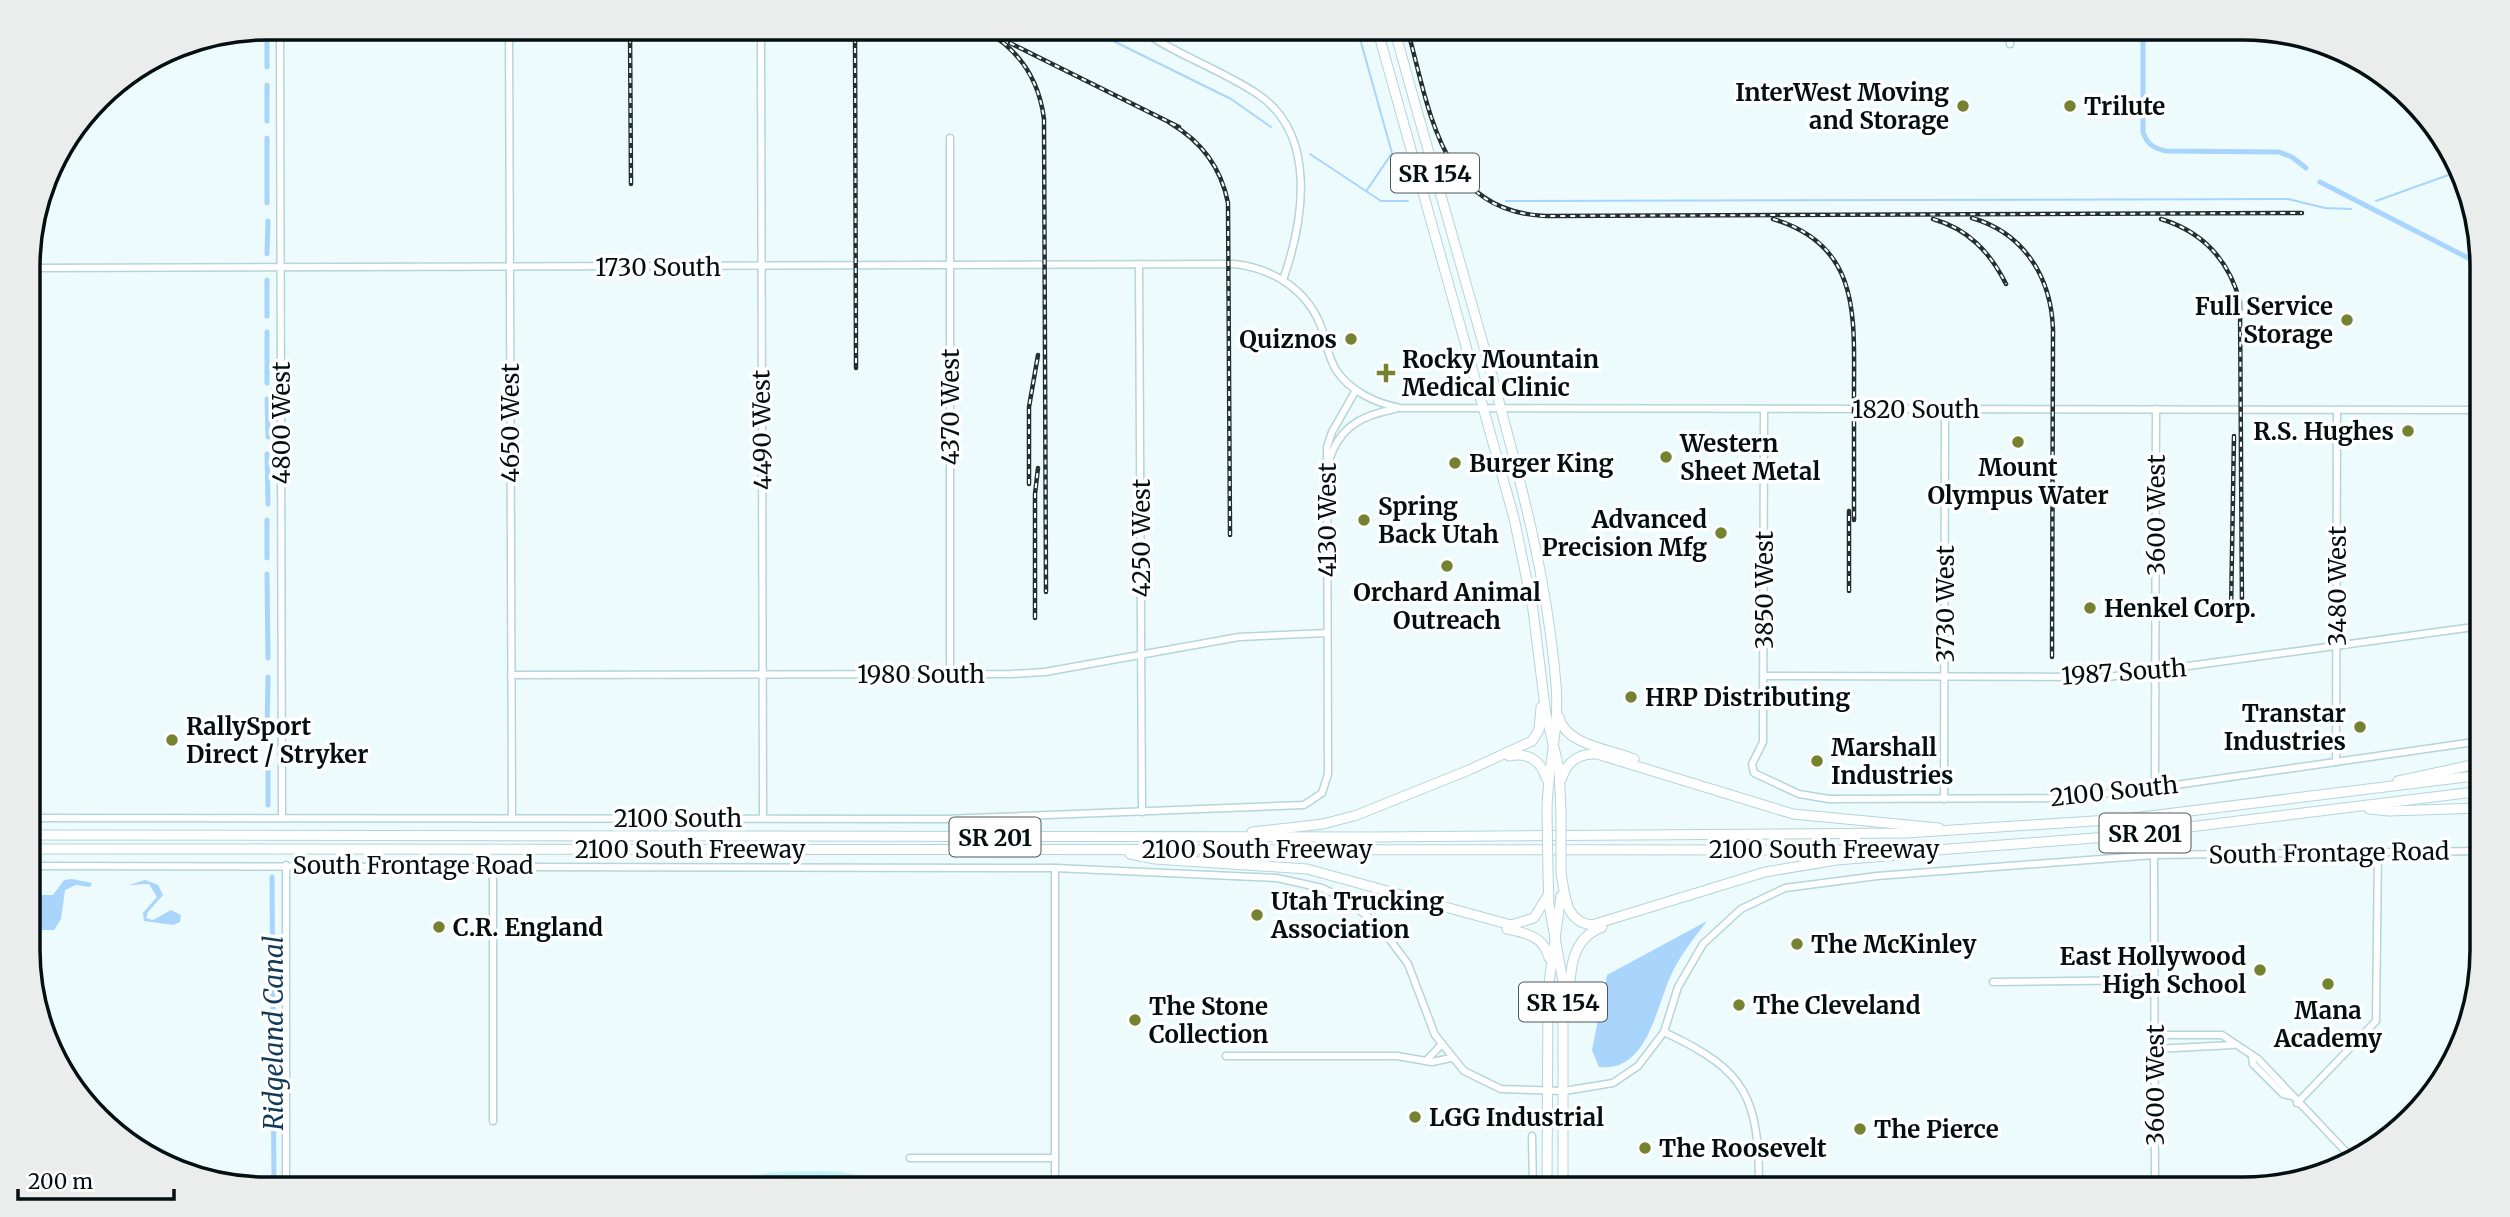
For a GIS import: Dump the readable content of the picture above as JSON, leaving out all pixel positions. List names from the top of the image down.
{
  "streets": {
    "highway": ["SR 154", "SR 201", "2100 South Freeway"],
    "street": [
      "1730 South",
      "4370 West",
      "1820 South",
      "4800 West",
      "4650 West",
      "4490 West",
      "3600 West",
      "4130 West",
      "4250 West",
      "3480 West",
      "3850 West",
      "3730 West",
      "1987 South",
      "1980 South",
      "2100 South",
      "South Frontage Road"
    ]
  },
  "crossings": [
    ["SR 154", "1820 South"],
    ["SR 154", "South Frontage Road"],
    ["1730 South", "4370 West"],
    ["1730 South", "4800 West"],
    ["1730 South", "4650 West"],
    ["1730 South", "4490 West"],
    ["1730 South", "4250 West"],
    ["4370 West", "1980 South"],
    ["1820 South", "3600 West"],
    ["1820 South", "4130 West"],
    ["1820 South", "3480 West"],
    ["1820 South", "3850 West"],
    ["1820 South", "3730 West"],
    ["4800 West", "2100 South"],
    ["4650 West", "1980 South"],
    ["4650 West", "2100 South"],
    ["4490 West", "1980 South"],
    ["4490 West", "2100 South"],
    ["3600 West", "1987 South"],
    ["3600 West", "2100 South"],
    ["3600 West", "South Frontage Road"],
    ["4130 West", "1980 South"],
    ["4130 West", "2100 South"],
    ["4250 West", "1980 South"],
    ["4250 West", "2100 South"],
    ["3480 West", "1987 South"],
    ["3480 West", "2100 South"],
    ["3850 West", "1987 South"],
    ["3850 West", "2100 South"],
    ["3730 West", "1987 South"],
    ["3730 West", "2100 South"]
  ],
  "water": ["Ridgeland Canal"],
  "places": {
    "other": [
      "InterWest Moving and Storage",
      "Trilute",
      "Full Service Storage",
      "Quiznos",
      "R.S. Hughes",
      "Mount Olympus Water",
      "Western Sheet Metal",
      "Burger King",
      "Spring Back Utah",
      "Advanced Precision Mfg",
      "Orchard Animal Outreach",
      "Henkel Corp.",
      "HRP Distributing",
      "Transtar Industries",
      "RallySport Direct / Stryker",
      "Marshall Industries",
      "Utah Trucking Association",
      "C.R. England",
      "The McKinley",
      "East Hollywood High School",
      "Mana Academy",
      "The Cleveland",
      "The Stone Collection",
      "LGG Industrial",
      "The Pierce",
      "The Roosevelt"
    ],
    "health": ["Rocky Mountain Medical Clinic"]
  },
  "scale_bar": "200 m"
}
